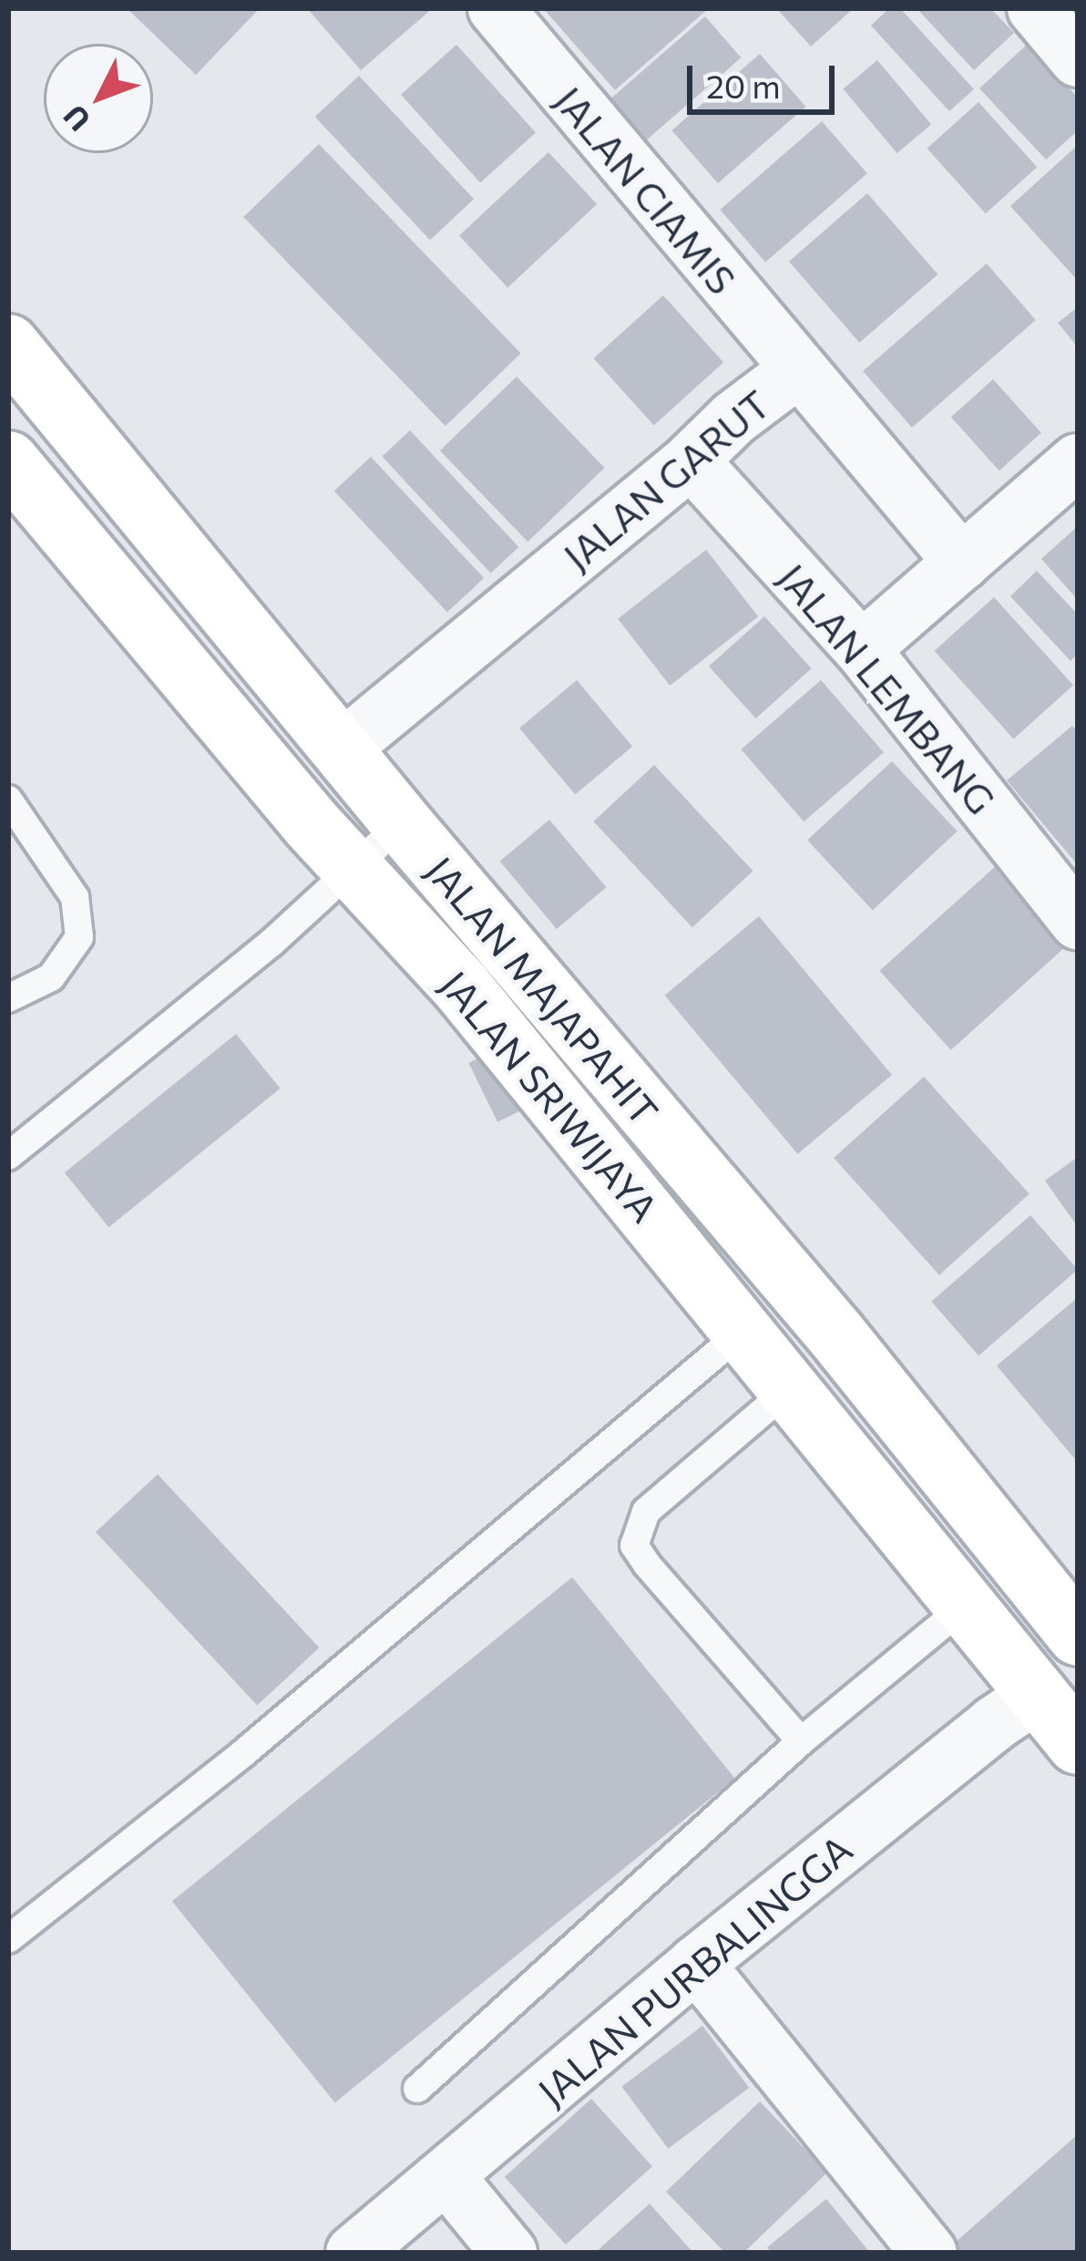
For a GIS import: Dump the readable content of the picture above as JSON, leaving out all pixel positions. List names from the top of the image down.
{
  "streets": {
    "main road": ["JALAN MAJAPAHIT", "JALAN SRIWIJAYA"],
    "street": [
      "JALAN CIAMIS",
      "JALAN GARUT",
      "JALAN LEMBANG",
      "JALAN PURBALINGGA"
    ]
  },
  "crossings": [
    ["JALAN CIAMIS", "JALAN GARUT"],
    ["JALAN GARUT", "JALAN LEMBANG"],
    ["JALAN GARUT", "JALAN MAJAPAHIT"],
    ["JALAN SRIWIJAYA", "JALAN PURBALINGGA"]
  ],
  "scale_bar": "20 m",
  "north": "bottom left"
}
